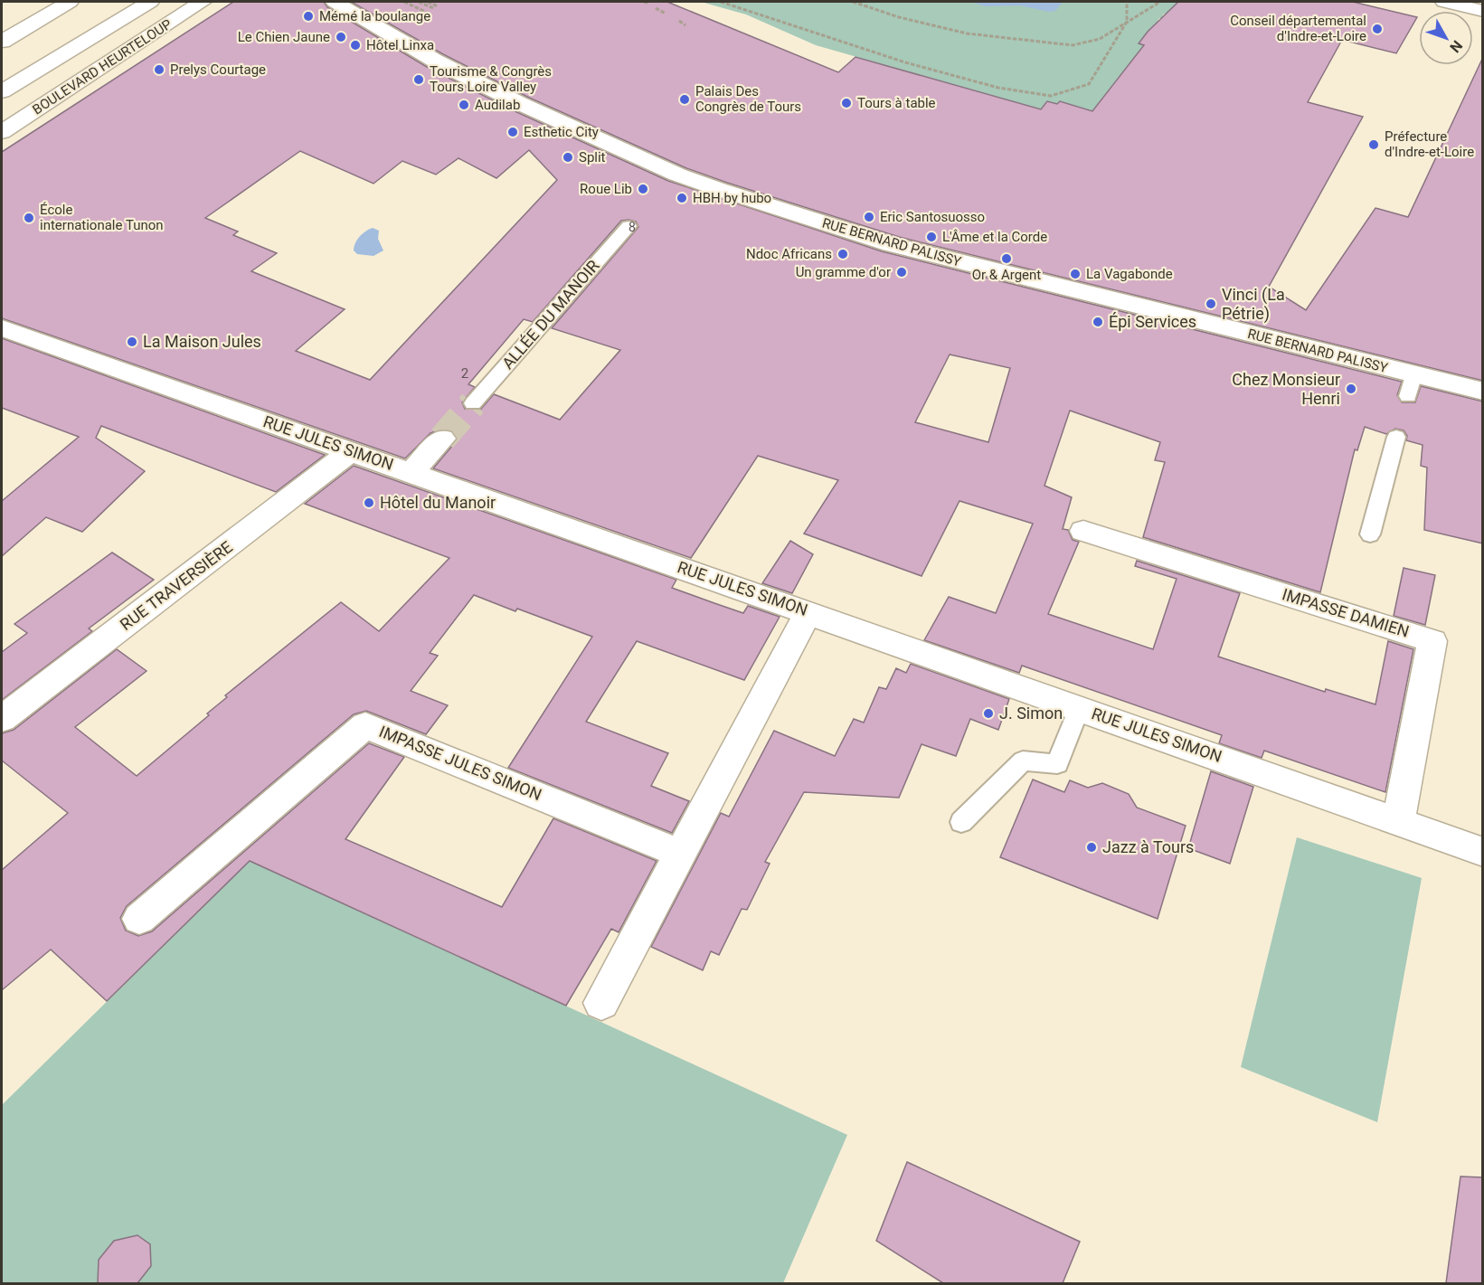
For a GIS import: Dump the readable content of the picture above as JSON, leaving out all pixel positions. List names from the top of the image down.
{
  "streets": {
    "street": [
      "BOULEVARD HEURTELOUP",
      "RUE BERNARD PALISSY",
      "RUE JULES SIMON",
      "RUE TRAVERSIÈRE",
      "IMPASSE DAMIEN",
      "IMPASSE JULES SIMON"
    ],
    "lane": ["ALLÉE DU MANOIR"]
  },
  "crossings": [
    ["RUE JULES SIMON", "RUE TRAVERSIÈRE"],
    ["RUE JULES SIMON", "IMPASSE DAMIEN"]
  ],
  "places": [
    "Mémé la boulange",
    "Conseil départemental d'Indre-et-Loire",
    "Le Chien Jaune",
    "Hôtel Linxa",
    "Prelys Courtage",
    "Tourisme & Congrès Tours Loire Valley",
    "Palais Des Congrès de Tours",
    "Tours à table",
    "Audilab",
    "Esthetic City",
    "Préfecture d'Indre-et-Loire",
    "Split",
    "Roue Lib",
    "HBH by hubo",
    "Eric Santosuosso",
    "École internationale Tunon",
    "L'Âme et la Corde",
    "Ndoc Africans",
    "Or & Argent",
    "Un gramme d'or",
    "La Vagabonde",
    "Vinci (La Pétrie)",
    "Épi Services",
    "La Maison Jules",
    "Chez Monsieur Henri",
    "Hôtel du Manoir",
    "J. Simon",
    "Jazz à Tours"
  ],
  "house_numbers": ["8", "2"],
  "north": "bottom right"
}
